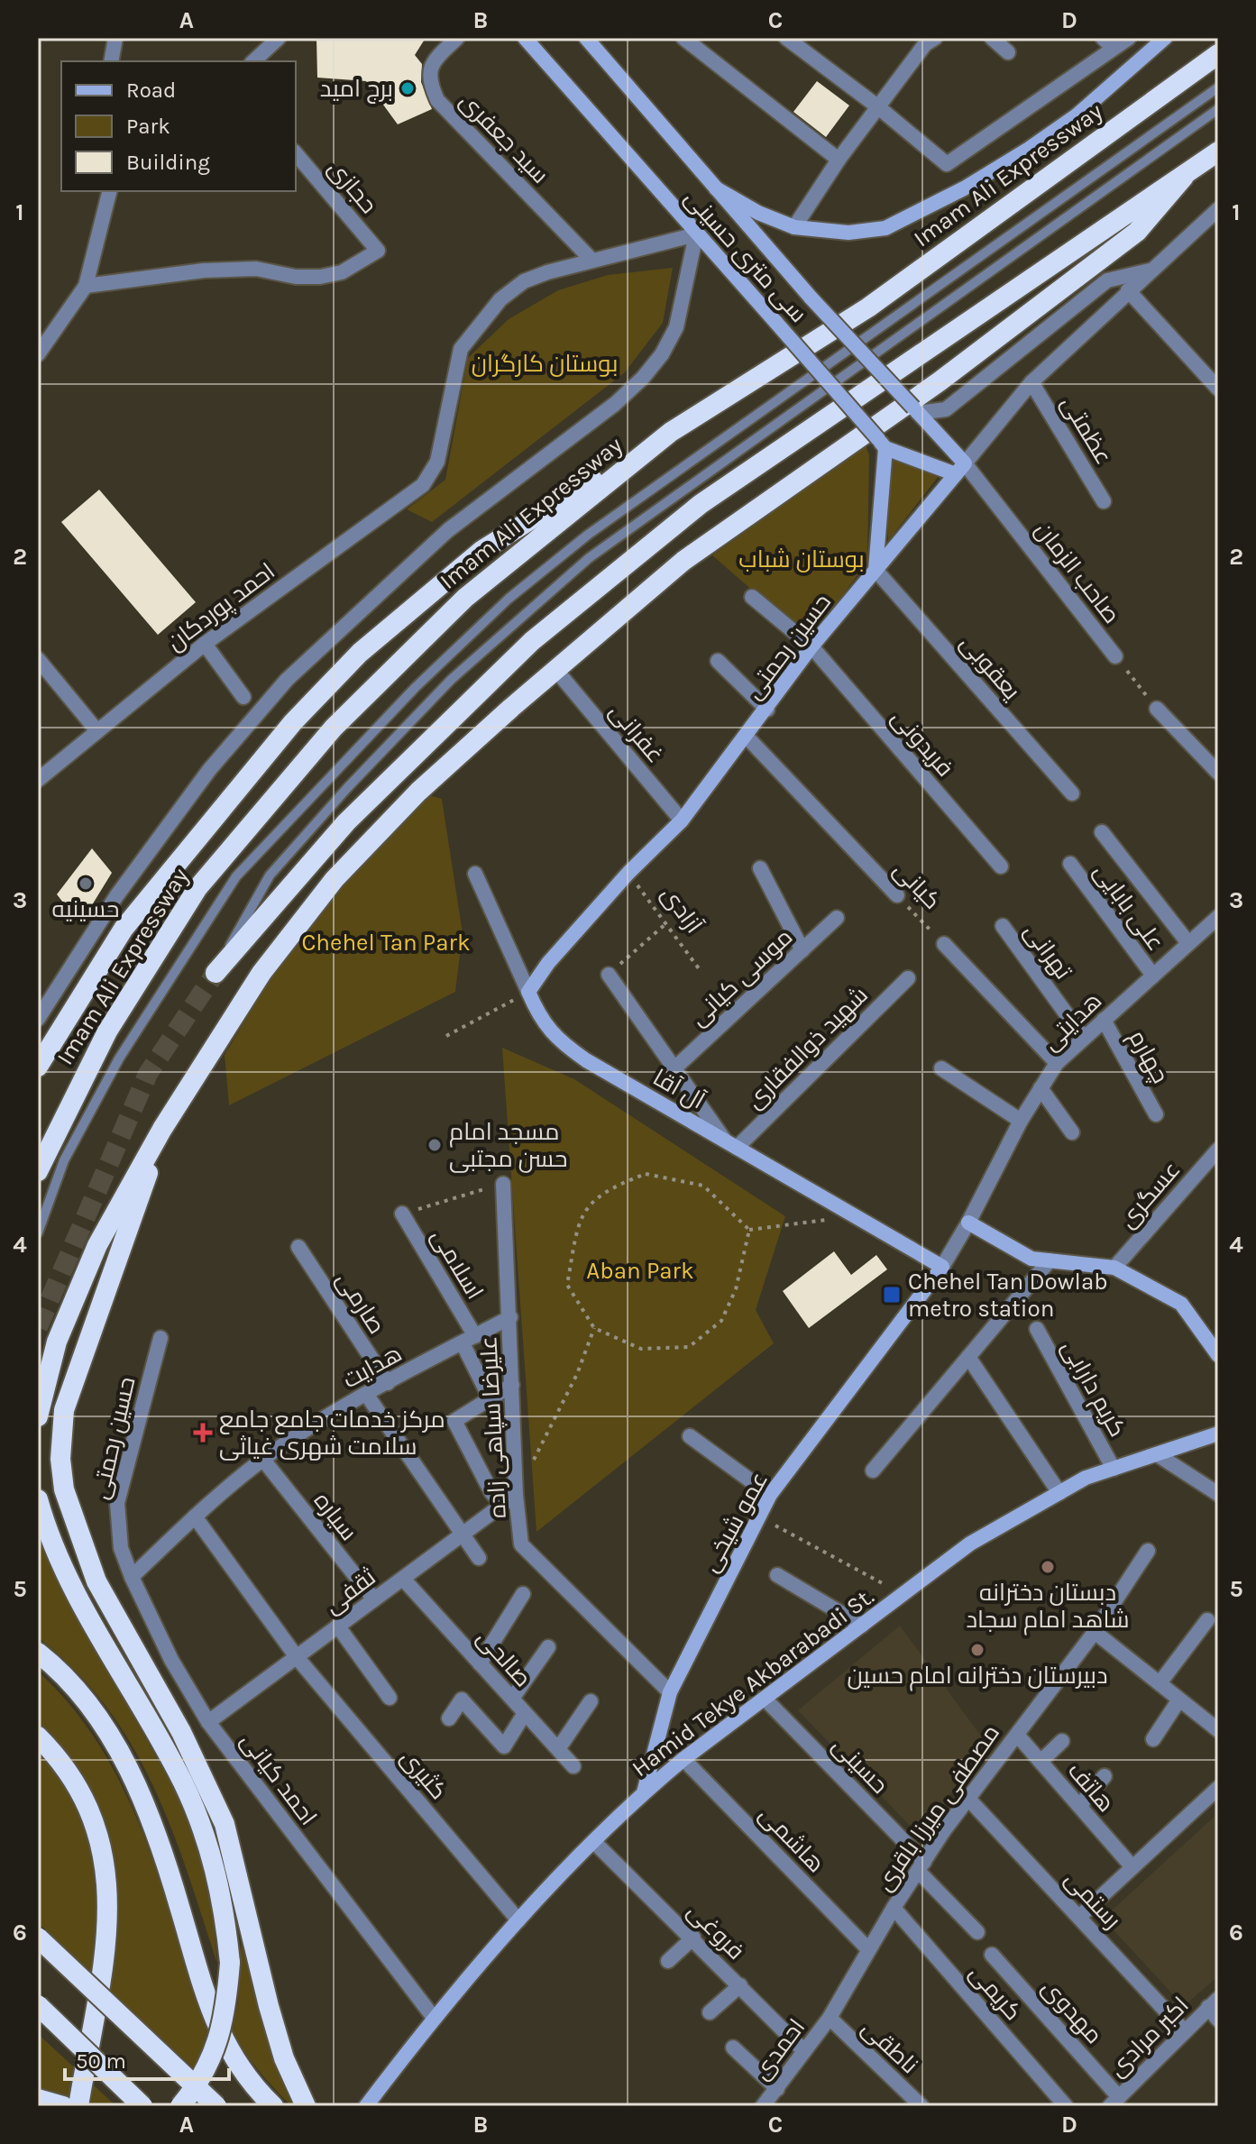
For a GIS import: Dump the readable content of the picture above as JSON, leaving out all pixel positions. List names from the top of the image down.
{
  "streets": {
    "highway": ["Imam Ali Expressway"],
    "main road": [
      "سی متری حسینی",
      "حسین رحمتی",
      "آل آقا",
      "عمو شیخی",
      "Hamid Tekye Akbarabadi St."
    ],
    "street": [
      "سید جعفری",
      "حجازی",
      "عظمتی",
      "صاحب الزمان",
      "احمد پوردکان",
      "یعقوبی",
      "غفرانی",
      "فریدونی",
      "کیانی",
      "علی بابایی",
      "تهرانی",
      "موسی کیانی",
      "هدایتی",
      "شهید ذوالفقاری",
      "چهارم",
      "عسگری",
      "اسلامی",
      "صارمی",
      "هدایت",
      "کریم دارابی",
      "علیرضا سپاهی زاده",
      "سیاره",
      "ثقفی",
      "صالحی",
      "حسینی",
      "کثیری",
      "احمد کیانی",
      "هاتف",
      "مصطفی میرزا باقری",
      "هاشمی",
      "رستمی",
      "فروغی",
      "کریمی",
      "مهدوی",
      "اکبر مرادی",
      "ناطقی",
      "احمدی"
    ],
    "path": ["آزادی"]
  },
  "crossings": [
    ["سید جعفری", "احمد پوردکان"],
    ["سی متری حسینی", "صاحب الزمان"],
    ["سی متری حسینی", "حسین رحمتی"],
    ["عظمتی", "حسین رحمتی"],
    ["صاحب الزمان", "حسین رحمتی"],
    ["حسین رحمتی", "یعقوبی"],
    ["حسین رحمتی", "غفرانی"],
    ["حسین رحمتی", "فریدونی"],
    ["حسین رحمتی", "کیانی"],
    ["حسین رحمتی", "آزادی"],
    ["حسین رحمتی", "آل آقا"],
    ["حسین رحمتی", "احمد کیانی"],
    ["کیانی", "هدایتی"],
    ["علی بابایی", "هدایتی"],
    ["تهرانی", "هدایتی"],
    ["هدایتی", "چهارم"],
    ["هدایتی", "آل آقا"],
    ["هدایتی", "عمو شیخی"],
    ["شهید ذوالفقاری", "آل آقا"],
    ["آل آقا", "عمو شیخی"],
    ["اسلامی", "هدایت"],
    ["صارمی", "هدایت"],
    ["هدایت", "علیرضا سپاهی زاده"],
    ["هدایت", "سیاره"],
    ["هدایت", "کثیری"],
    ["هدایت", "احمد کیانی"],
    ["کریم دارابی", "Hamid Tekye Akbarabadi St."],
    ["علیرضا سپاهی زاده", "عمو شیخی"],
    ["علیرضا سپاهی زاده", "ثقفی"],
    ["سیاره", "ثقفی"],
    ["عمو شیخی", "Hamid Tekye Akbarabadi St."],
    ["ثقفی", "صالحی"],
    ["ثقفی", "کثیری"],
    ["ثقفی", "احمد کیانی"],
    ["Hamid Tekye Akbarabadi St.", "حسینی"],
    ["Hamid Tekye Akbarabadi St.", "کثیری"],
    ["Hamid Tekye Akbarabadi St.", "احمد کیانی"],
    ["Hamid Tekye Akbarabadi St.", "هاشمی"],
    ["Hamid Tekye Akbarabadi St.", "فروغی"],
    ["حسینی", "مصطفی میرزا باقری"],
    ["هاتف", "مصطفی میرزا باقری"],
    ["مصطفی میرزا باقری", "هاشمی"],
    ["مصطفی میرزا باقری", "رستمی"],
    ["مصطفی میرزا باقری", "کریمی"],
    ["مصطفی میرزا باقری", "ناطقی"],
    ["مصطفی میرزا باقری", "احمدی"],
    ["رستمی", "اکبر مرادی"],
    ["فروغی", "احمدی"],
    ["مهدوی", "اکبر مرادی"],
    ["ناطقی", "احمدی"]
  ],
  "parks": [
    "بوستان کارگران",
    "بوستان شباب",
    "Chehel Tan Park",
    "Aban Park"
  ],
  "places": {
    "other": [
      "برج امید",
      "حسینیه",
      "مسجد امام حسن مجتبی",
      "دبستان دخترانه شاهد امام سجاد",
      "دبیرستان دخترانه امام حسین"
    ],
    "transit": ["Chehel Tan Dowlab metro station"],
    "health": ["مرکز خدمات جامع جامع سلامت شهری غیاثی"]
  },
  "legend": ["Road", "Park", "Building"],
  "scale_bar": "50 m",
  "grid": {
    "columns": [
      "A",
      "B",
      "C",
      "D"
    ],
    "rows": [
      "1",
      "2",
      "3",
      "4",
      "5",
      "6"
    ]
  }
}
